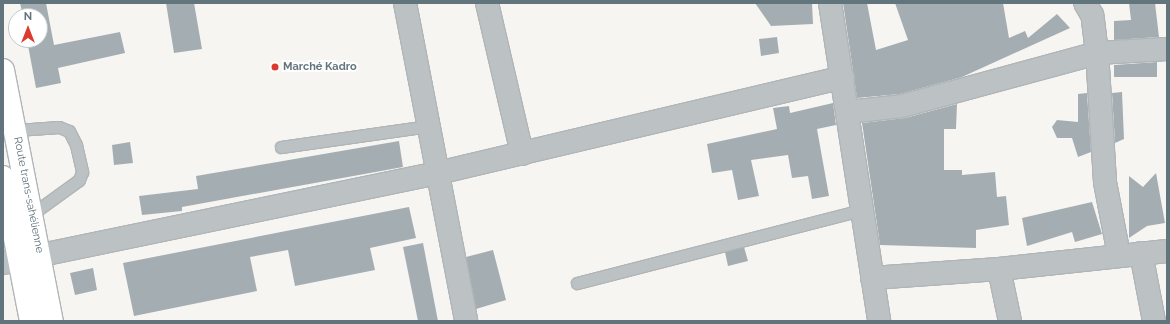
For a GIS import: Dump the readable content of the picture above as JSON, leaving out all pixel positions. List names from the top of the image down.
{
  "streets": {
    "highway": ["Route trans-sahélienne"]
  },
  "places": ["Marché Kadro"],
  "north": "top"
}
